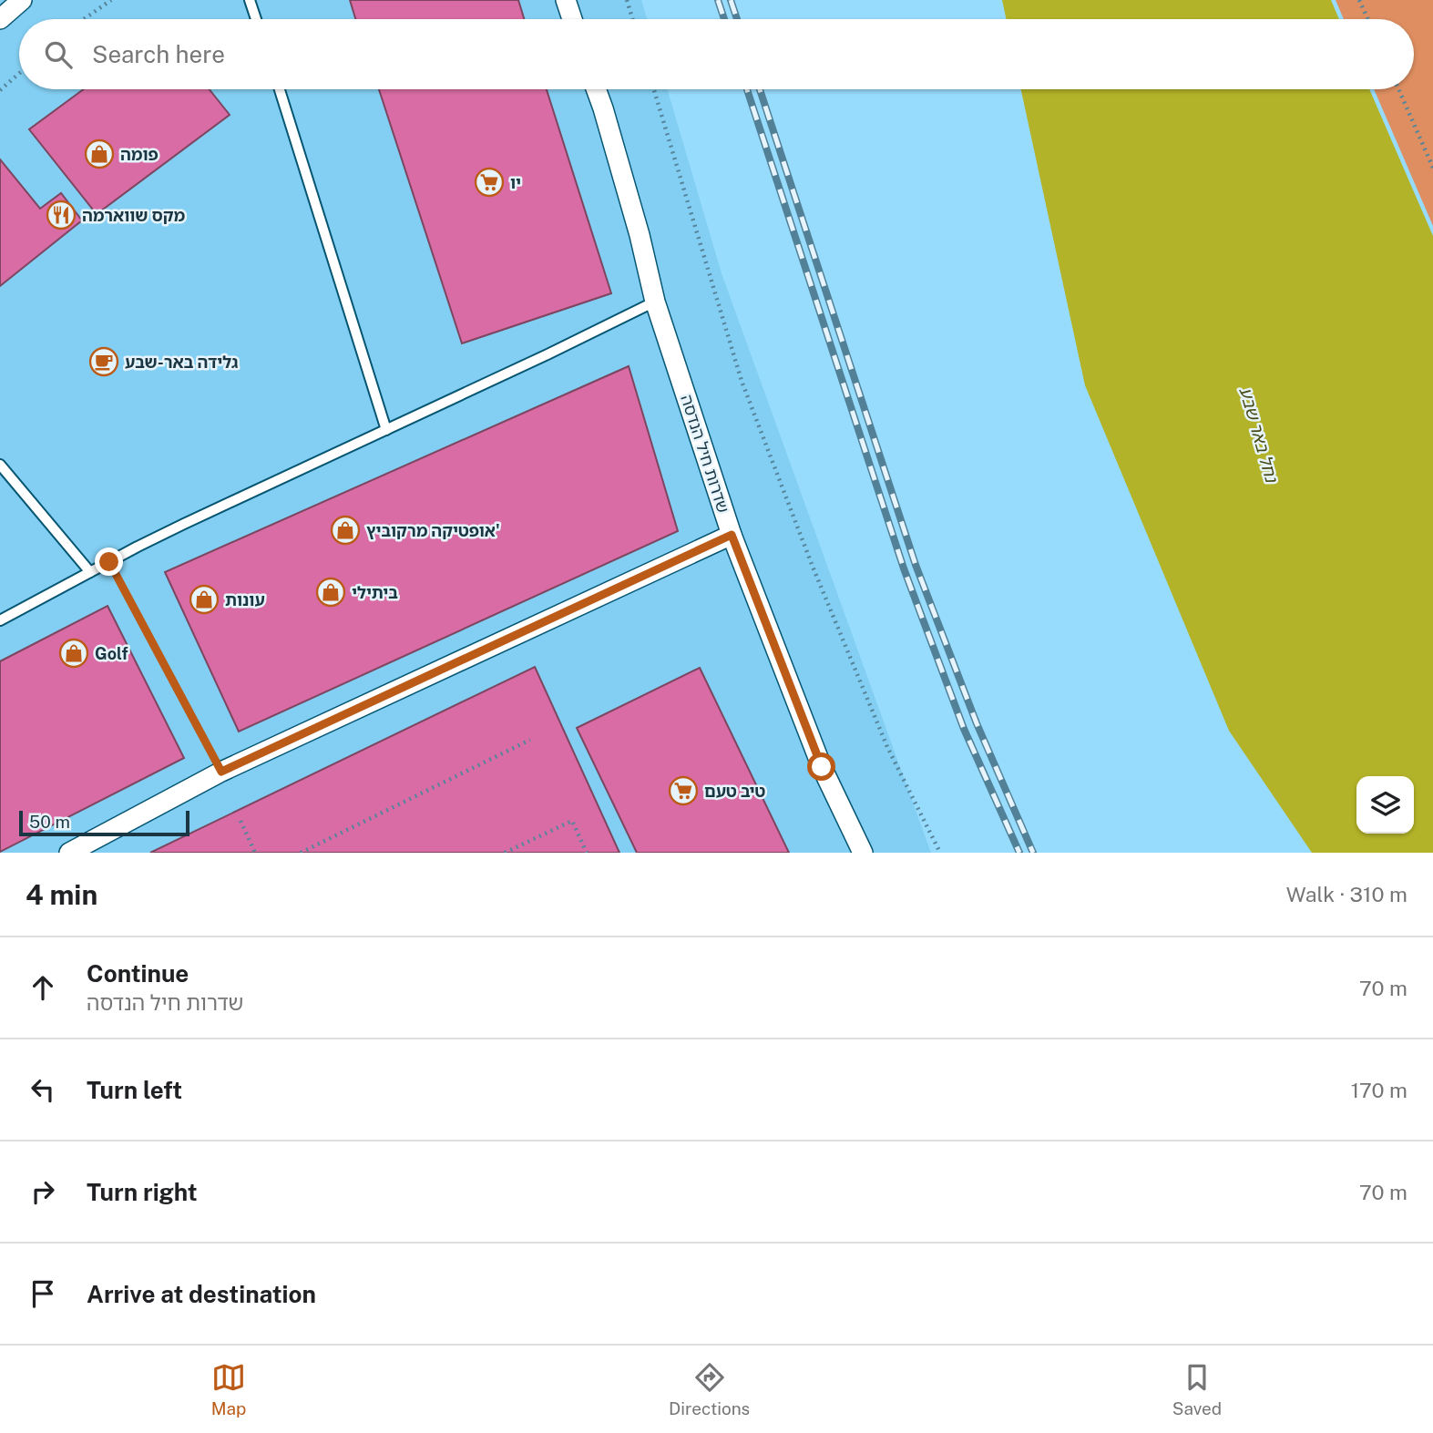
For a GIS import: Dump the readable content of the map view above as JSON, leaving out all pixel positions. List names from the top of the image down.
{
  "streets": {
    "street": ["שדרות חיל הנדסה"]
  },
  "water": ["נחל באר שבע"],
  "places": {
    "shop": [
      "פומה",
      "אופטיקה מרקוביץ'",
      "ביתילי",
      "עונות",
      "Golf"
    ],
    "supermarket": ["יו", "טיב טעם"],
    "restaurant": ["מקס שווארמה"],
    "cafe": ["גלידה באר-שבע"]
  },
  "scale_bar": "50 m",
  "page": {
    "search": "Search here",
    "scale": "50 m",
    "heading": ["4 min", "Walk · 310 m"],
    "list": [
      ["Continue", "שדרות חיל הנדסה", "70 m"],
      ["Turn left", "170 m"],
      ["Turn right", "70 m"],
      "Arrive at destination"
    ],
    "nav": ["Map", "Directions", "Saved"]
  }
}
